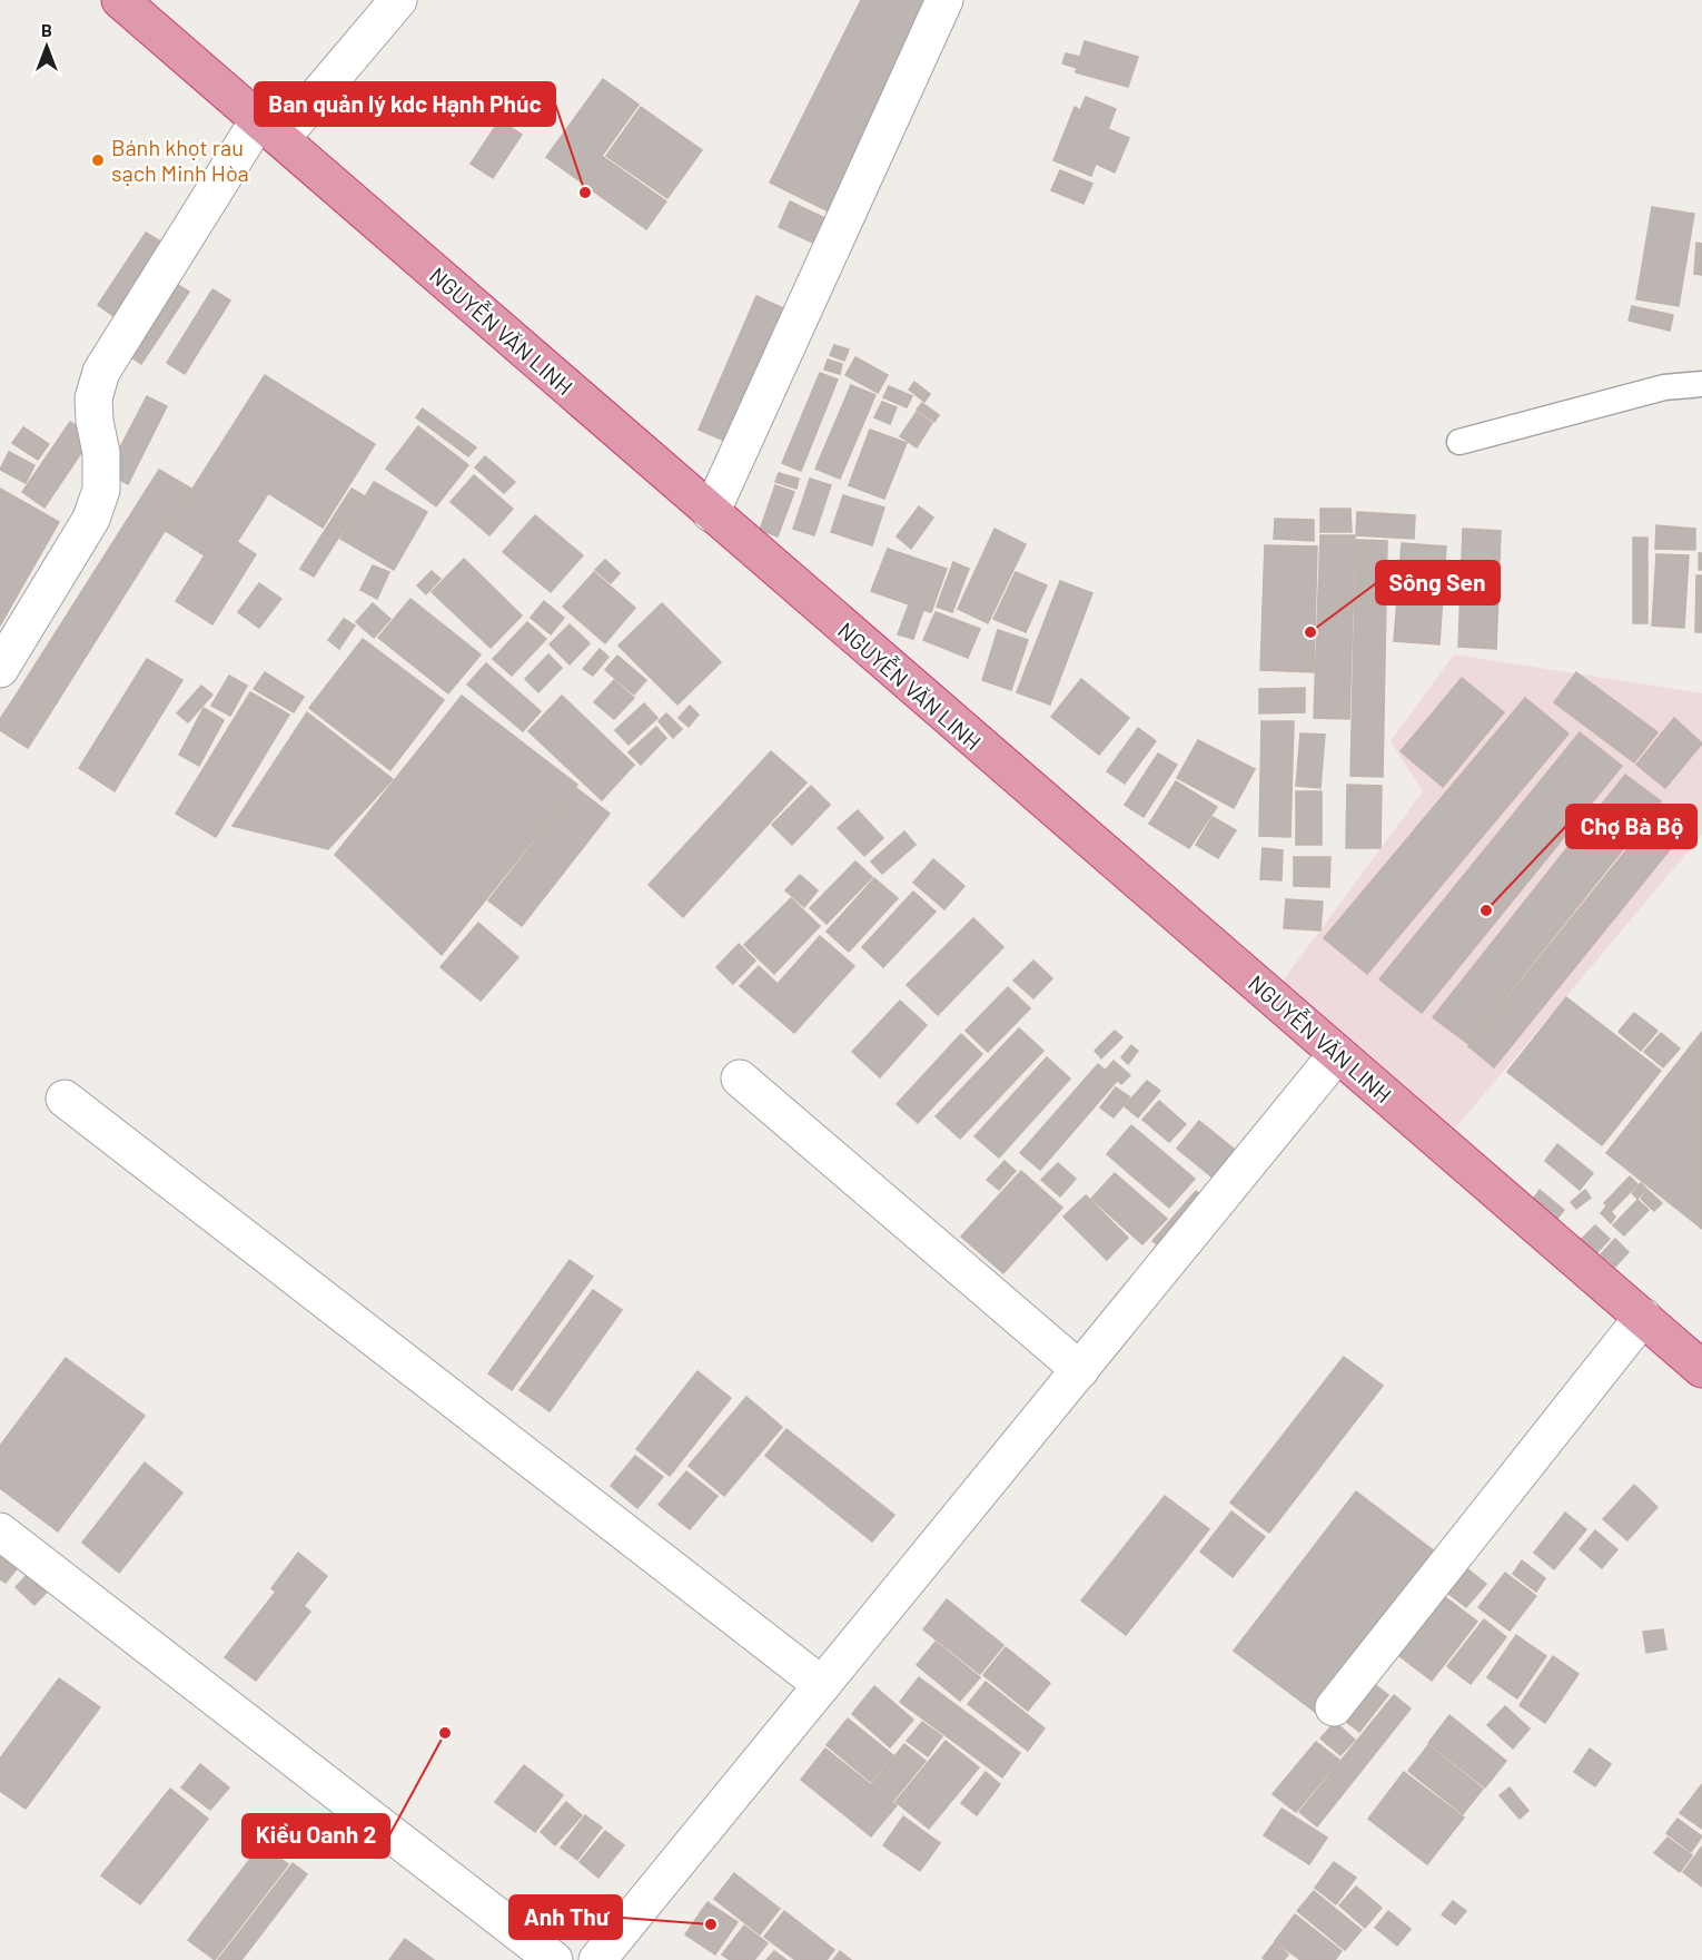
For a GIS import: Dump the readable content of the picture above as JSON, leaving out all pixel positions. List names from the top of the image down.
{
  "streets": {
    "highway": ["NGUYỄN VĂN LINH"]
  },
  "places": [
    "Bánh khọt rau sạch Minh Hòa",
    "Ban quản lý kdc Hạnh Phúc",
    "Sông Sen",
    "Chợ Bà Bộ",
    "Kiều Oanh 2",
    "Anh Thư"
  ],
  "north": "top"
}
